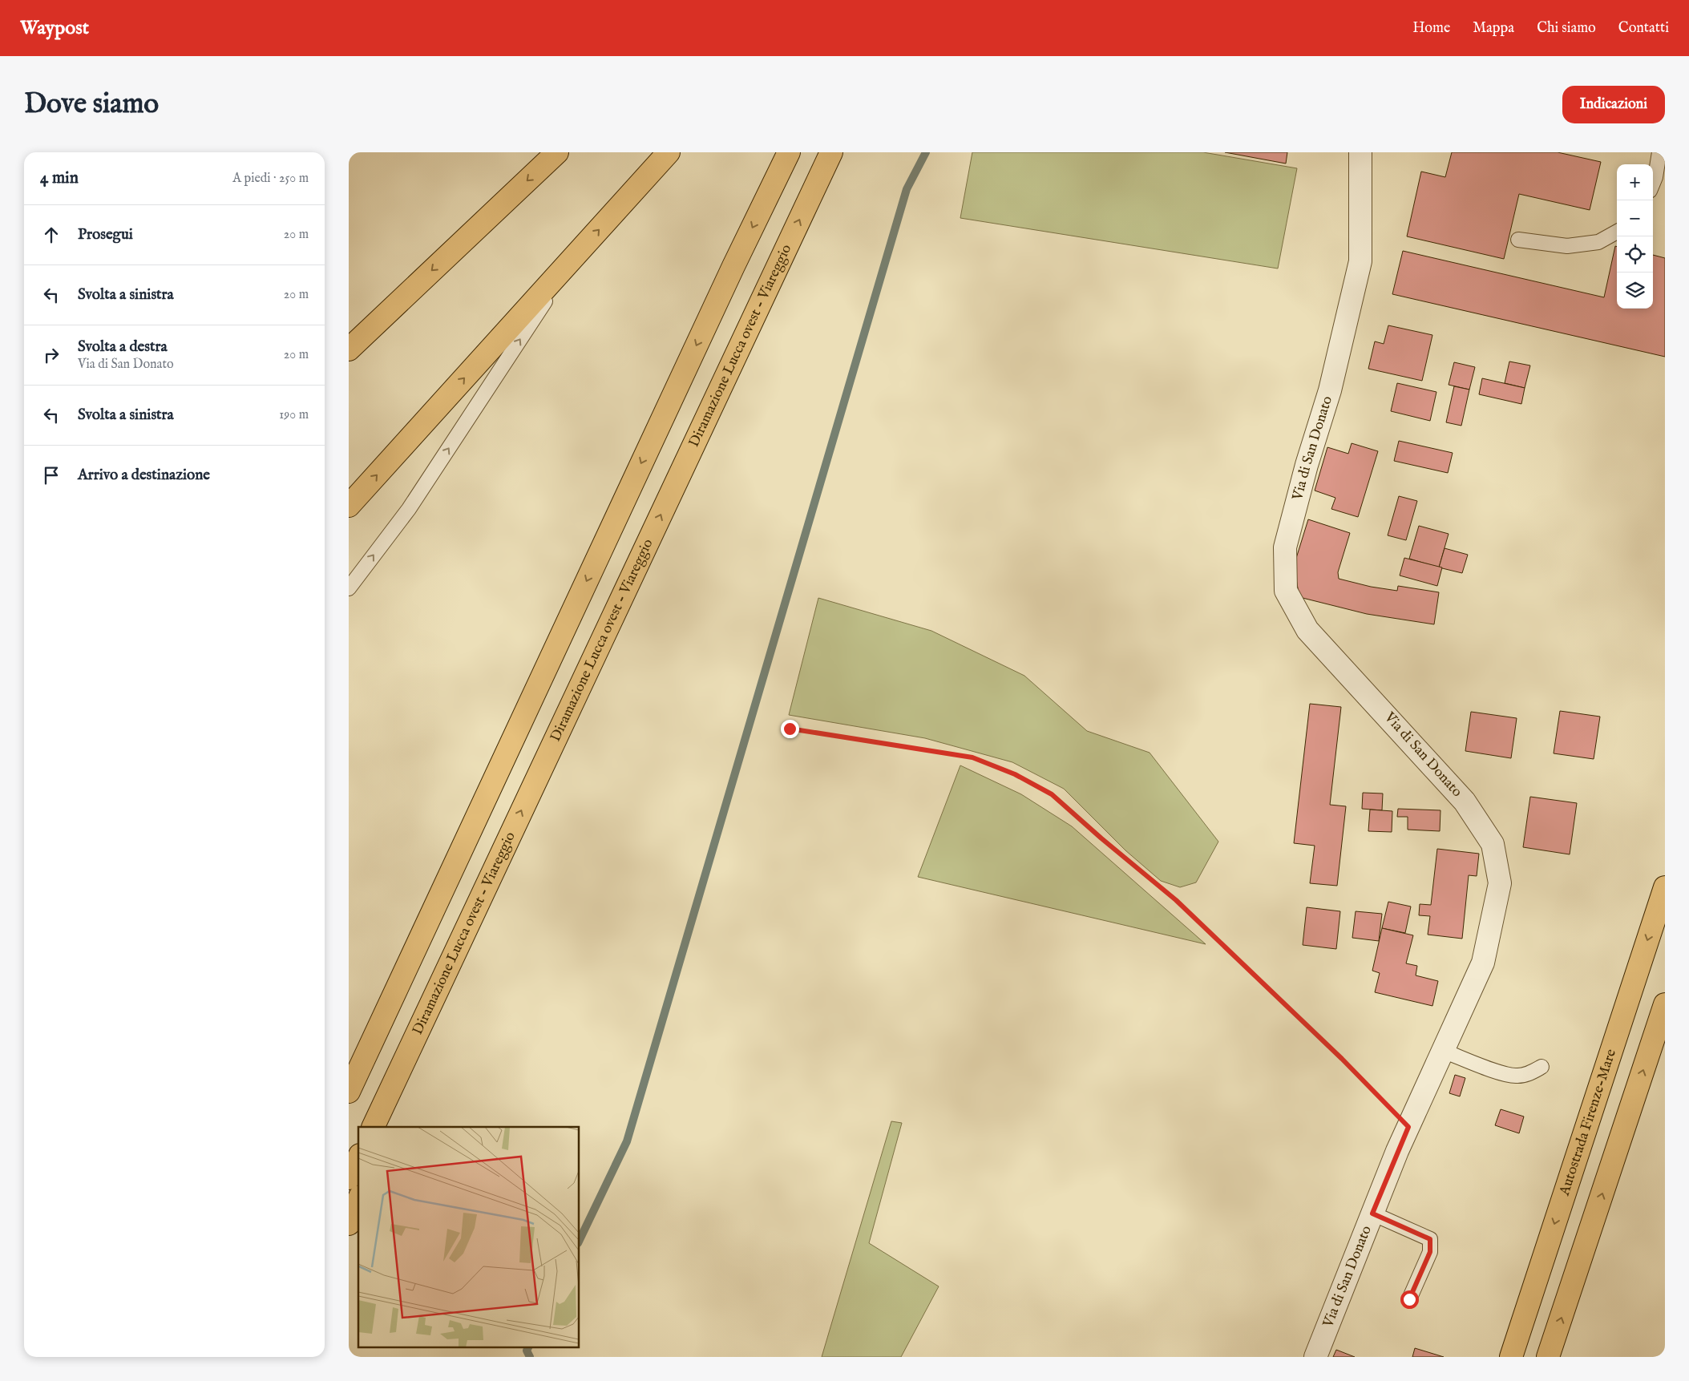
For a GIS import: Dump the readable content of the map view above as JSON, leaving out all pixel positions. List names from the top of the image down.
{
  "streets": {
    "highway": ["Diramazione Lucca ovest - Viareggio", "Autostrada Firenze-Mare"],
    "street": ["Via di San Donato"]
  },
  "page": {
    "header": "Waypost",
    "nav": [
      "Home",
      "Mappa",
      "Chi siamo",
      "Contatti"
    ],
    "buttons": "Indicazioni",
    "title": "Dove siamo",
    "heading": ["4 min", "A piedi · 250 m"],
    "map_buttons": ["+", "−"],
    "list": [
      ["Prosegui", "20 m"],
      ["Svolta a sinistra", "20 m"],
      ["Svolta a destra", "Via di San Donato", "20 m"],
      ["Svolta a sinistra", "190 m"],
      "Arrivo a destinazione"
    ]
  }
}
